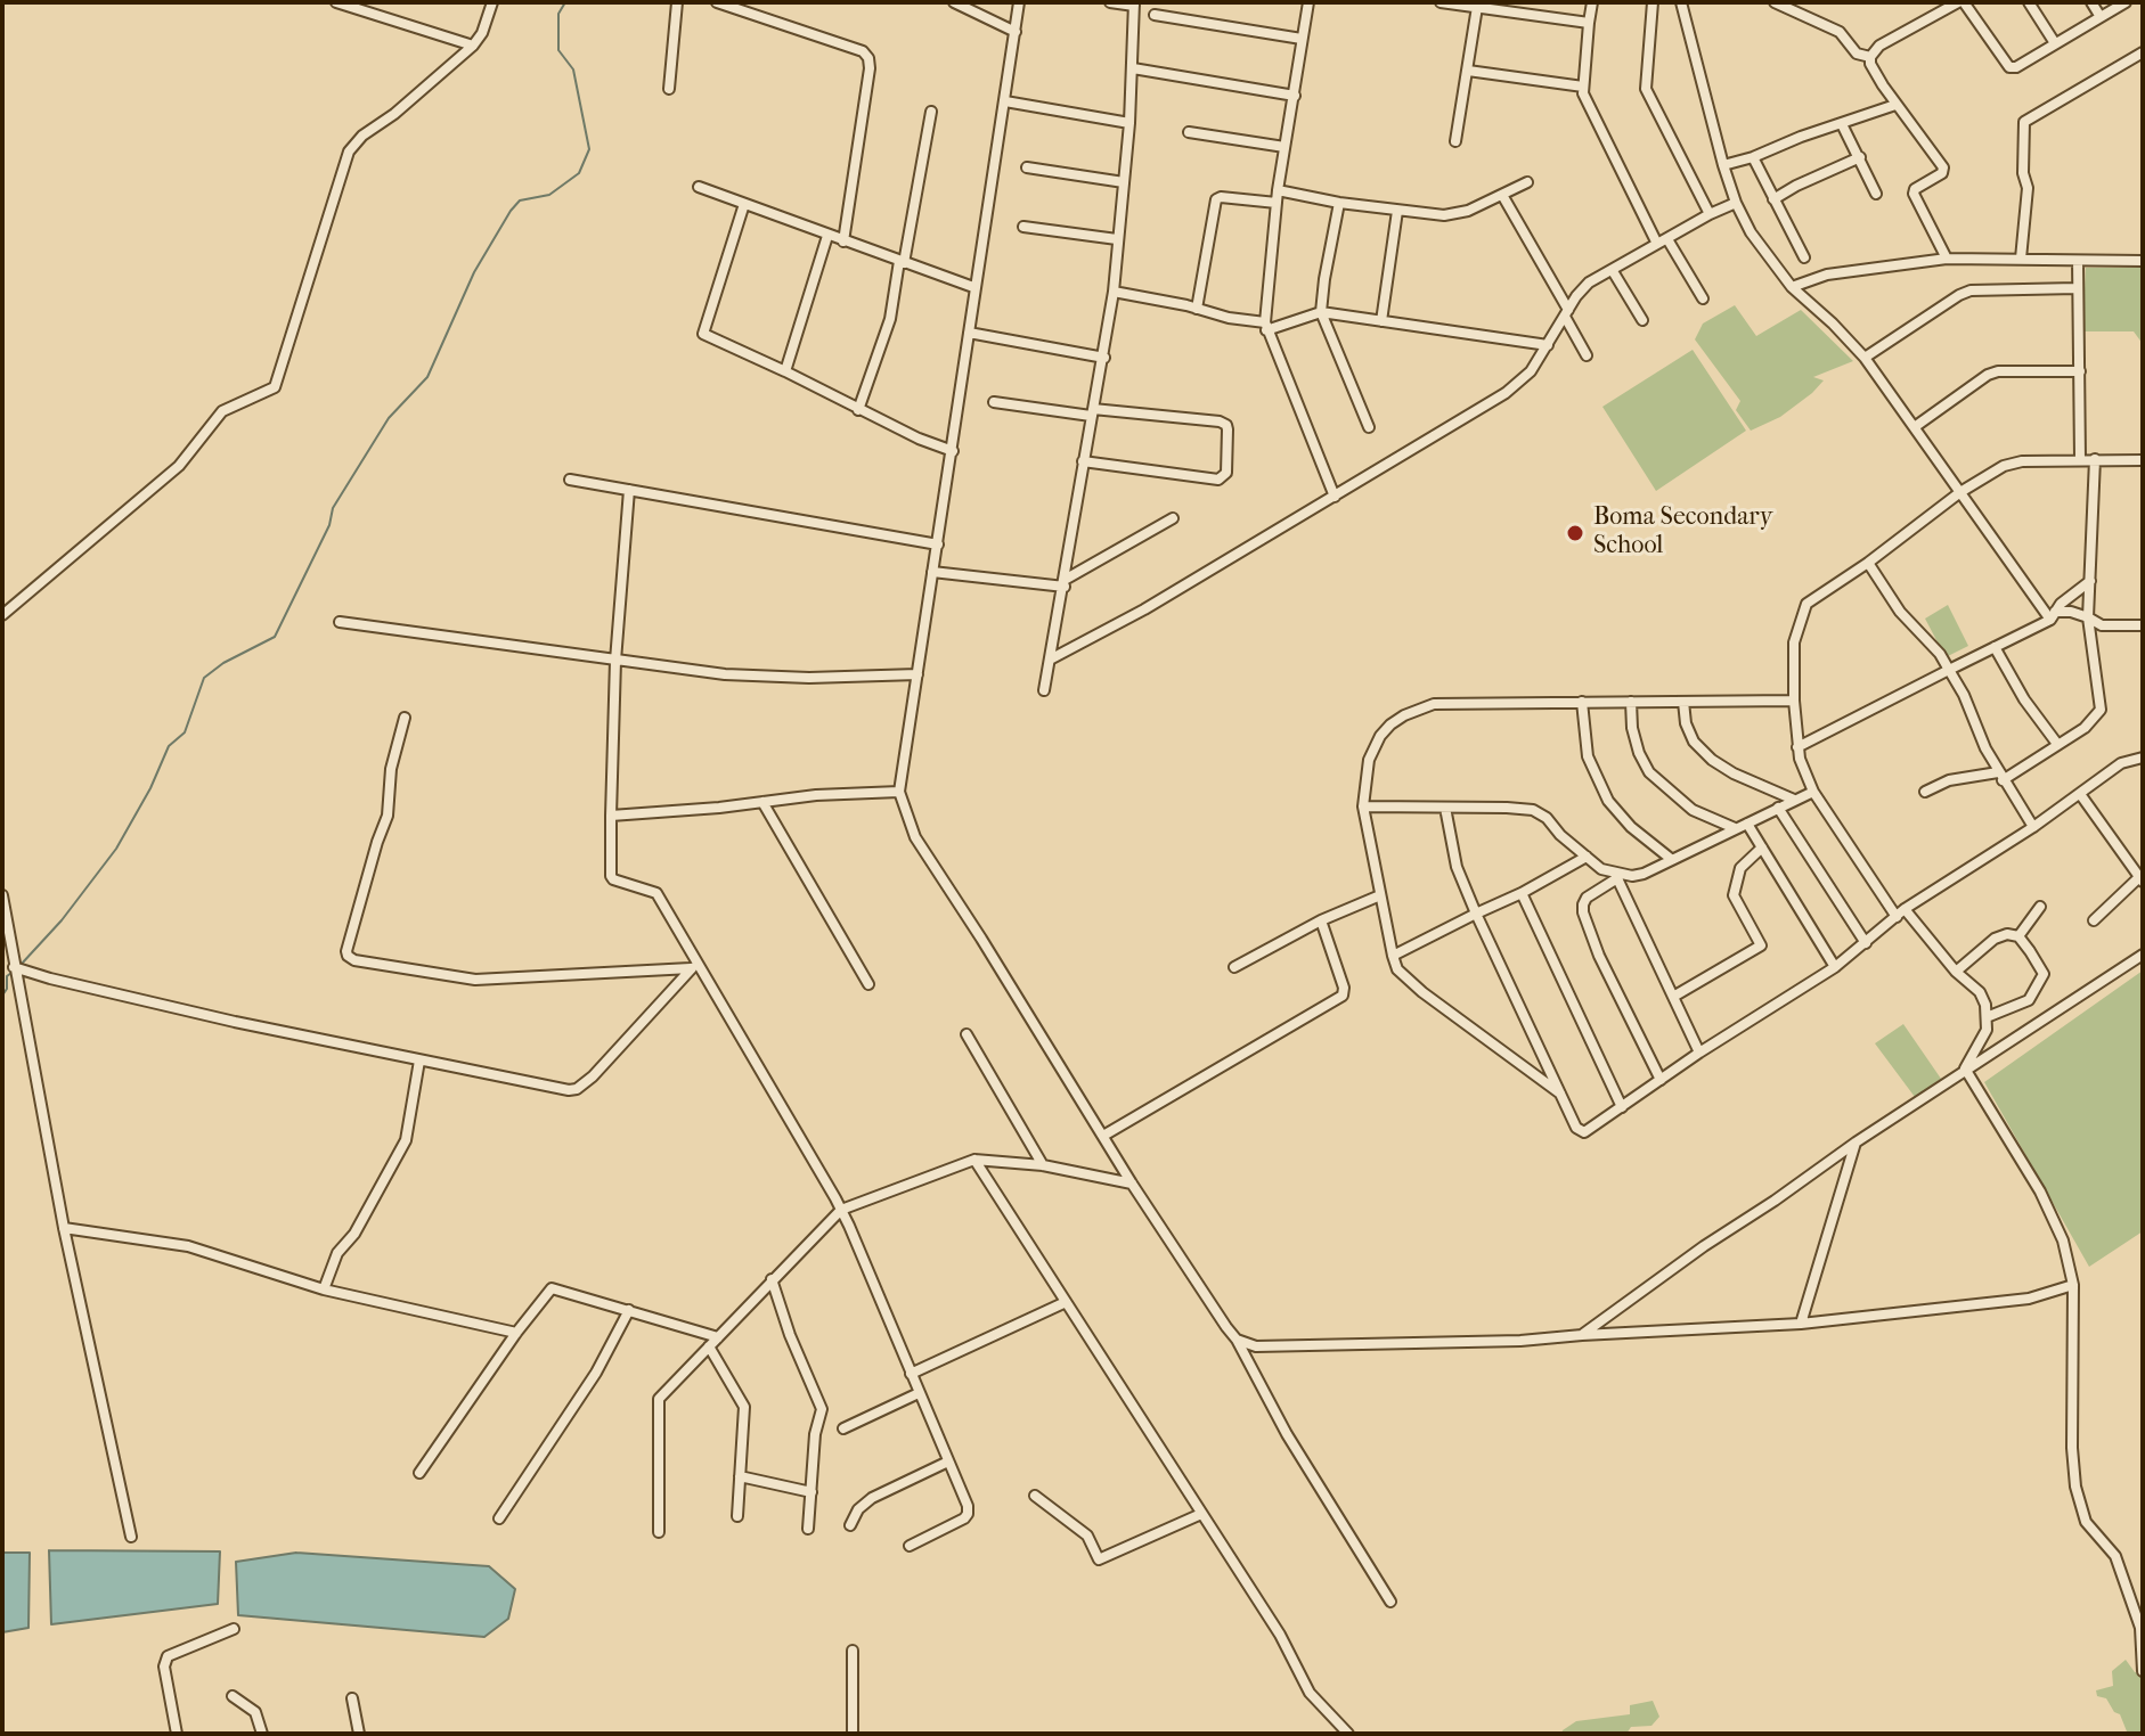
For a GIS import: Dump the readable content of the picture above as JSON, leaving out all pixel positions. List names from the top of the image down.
{
  "places": ["Boma Secondary School"]
}
